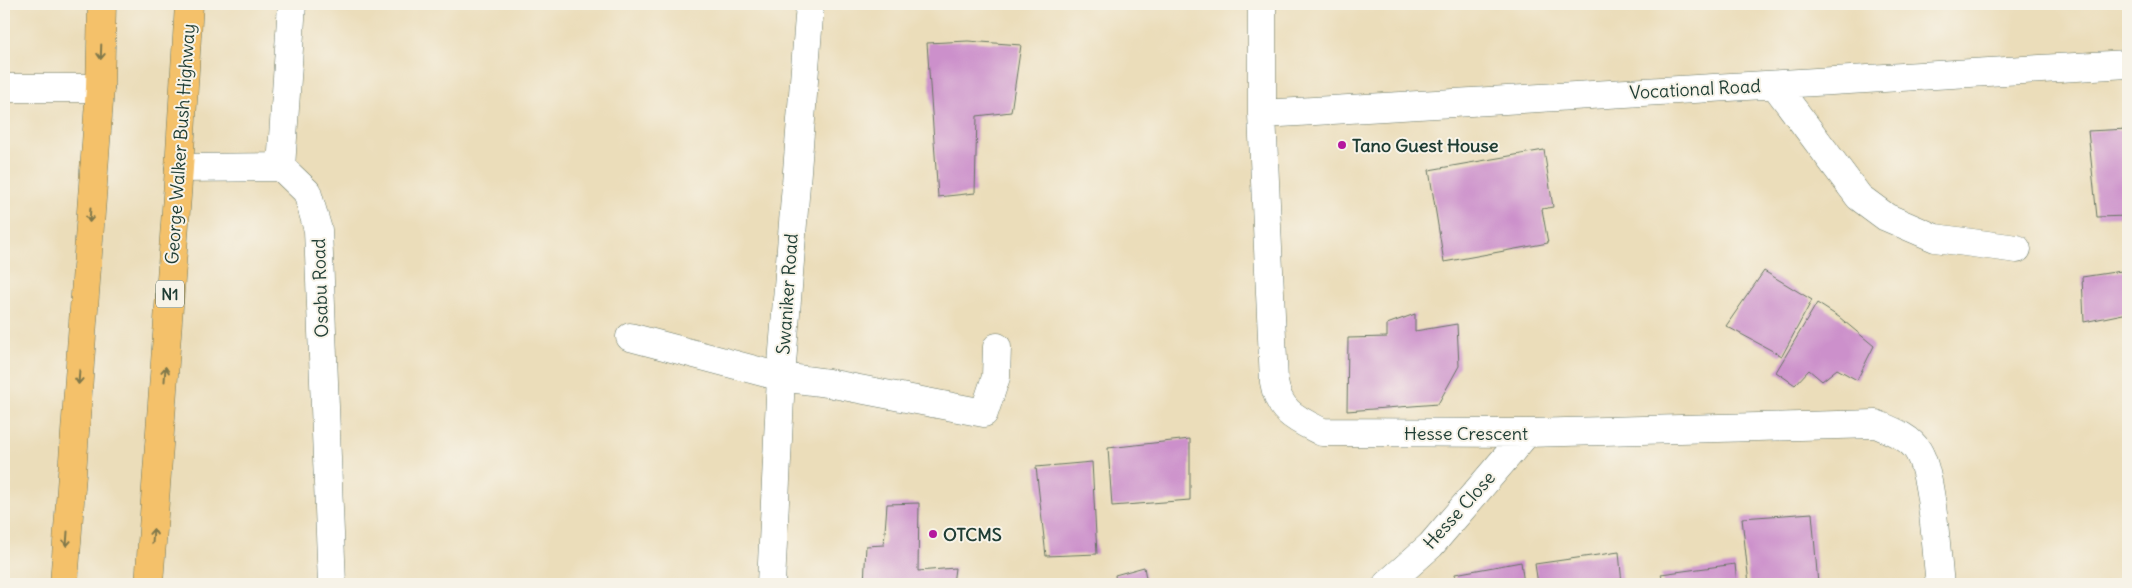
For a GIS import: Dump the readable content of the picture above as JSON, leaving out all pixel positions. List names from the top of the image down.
{
  "streets": {
    "highway": ["George Walker Bush Highway", "N1"],
    "street": [
      "Vocational Road",
      "Osabu Road",
      "Swaniker Road",
      "Hesse Crescent",
      "Hesse Close"
    ]
  },
  "crossings": [
    ["Vocational Road", "Hesse Crescent"],
    ["Hesse Crescent", "Hesse Close"]
  ],
  "places": ["Tano Guest House", "OTCMS"]
}
